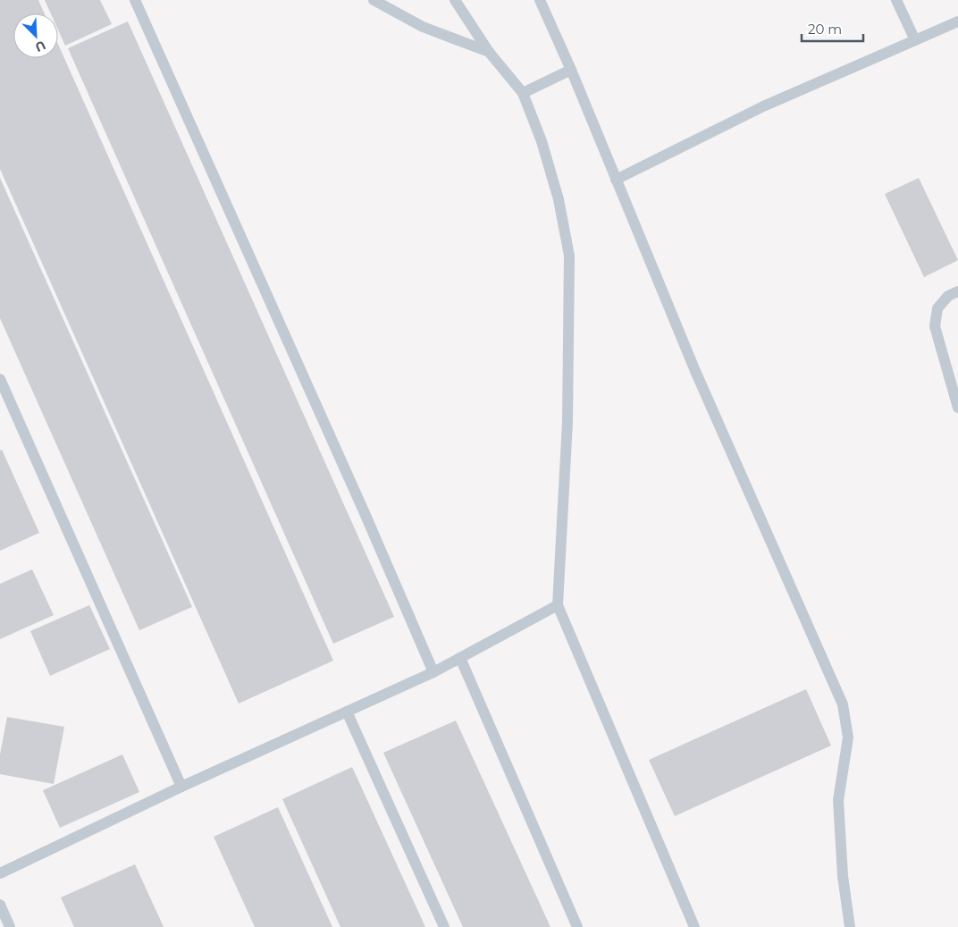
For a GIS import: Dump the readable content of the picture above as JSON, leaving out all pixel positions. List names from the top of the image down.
{
  "scale_bar": "20 m",
  "north": "bottom right"
}
